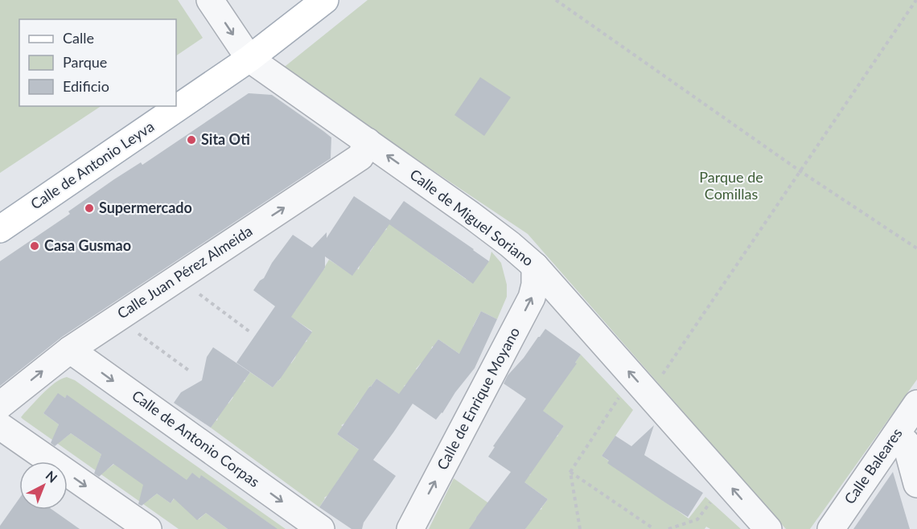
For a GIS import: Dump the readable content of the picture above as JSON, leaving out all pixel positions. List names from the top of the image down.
{
  "streets": {
    "main road": ["Calle de Antonio Leyva"],
    "street": [
      "Calle de Miguel Soriano",
      "Calle Juan Pérez Almeida",
      "Calle de Enrique Moyano",
      "Calle de Antonio Corpas",
      "Calle Baleares"
    ]
  },
  "crossings": [
    ["Calle de Antonio Leyva", "Calle de Miguel Soriano"],
    ["Calle de Miguel Soriano", "Calle Juan Pérez Almeida"],
    ["Calle de Miguel Soriano", "Calle de Enrique Moyano"],
    ["Calle Juan Pérez Almeida", "Calle de Antonio Corpas"]
  ],
  "one_way": ["Calle Juan Pérez Almeida", "Calle de Enrique Moyano"],
  "parks": ["Parque de Comillas"],
  "places": ["Sita Oti", "Supermercado", "Casa Gusmao"],
  "legend": ["Calle", "Parque", "Edificio"],
  "north": "top right"
}
